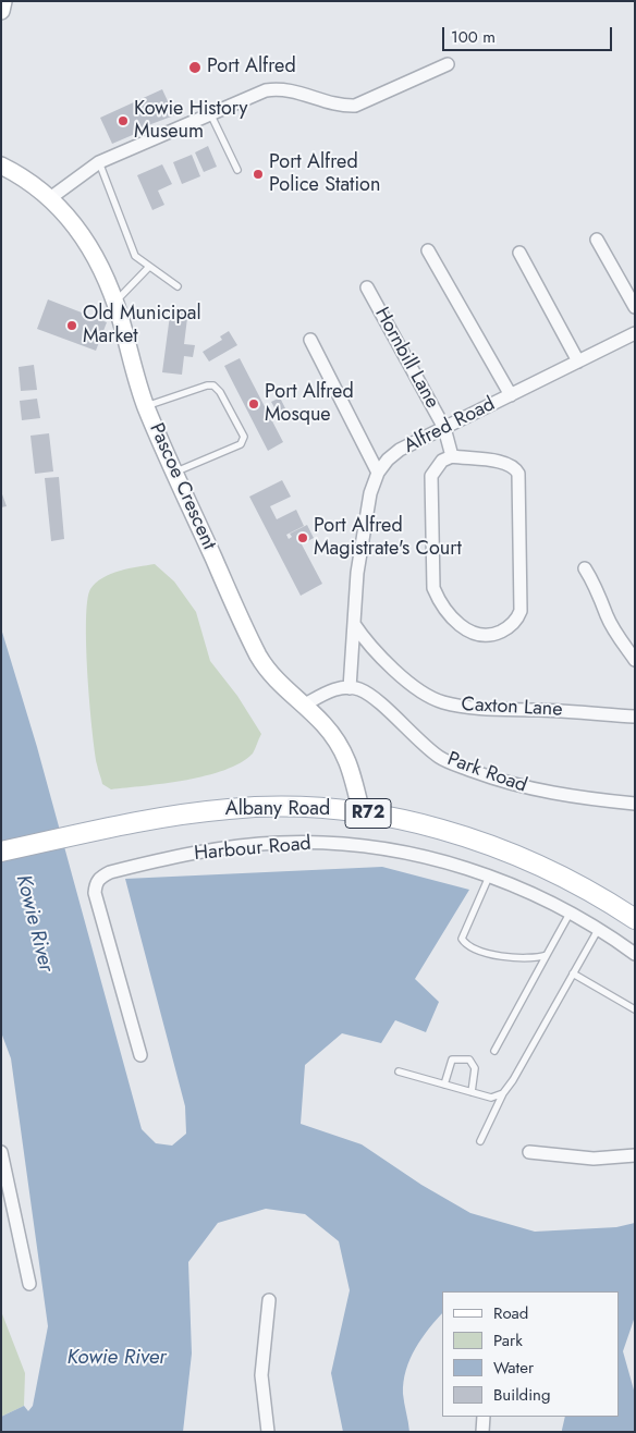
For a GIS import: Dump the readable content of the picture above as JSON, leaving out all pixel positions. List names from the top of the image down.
{
  "streets": {
    "main road": ["Albany Road", "R72"],
    "street": [
      "Hornbill Lane",
      "Alfred Road",
      "Pascoe Crescent",
      "Caxton Lane",
      "Park Road",
      "Harbour Road"
    ]
  },
  "crossings": [
    ["Hornbill Lane", "Alfred Road"],
    ["Alfred Road", "Caxton Lane"],
    ["Alfred Road", "Park Road"],
    ["Pascoe Crescent", "Albany Road"]
  ],
  "water": ["Kowie River"],
  "places": [
    "Port Alfred",
    "Kowie History Museum",
    "Port Alfred Police Station",
    "Old Municipal Market",
    "Port Alfred Mosque",
    "Port Alfred Magistrate's Court"
  ],
  "legend": [
    "Road",
    "Park",
    "Water",
    "Building"
  ],
  "scale_bar": "100 m"
}
